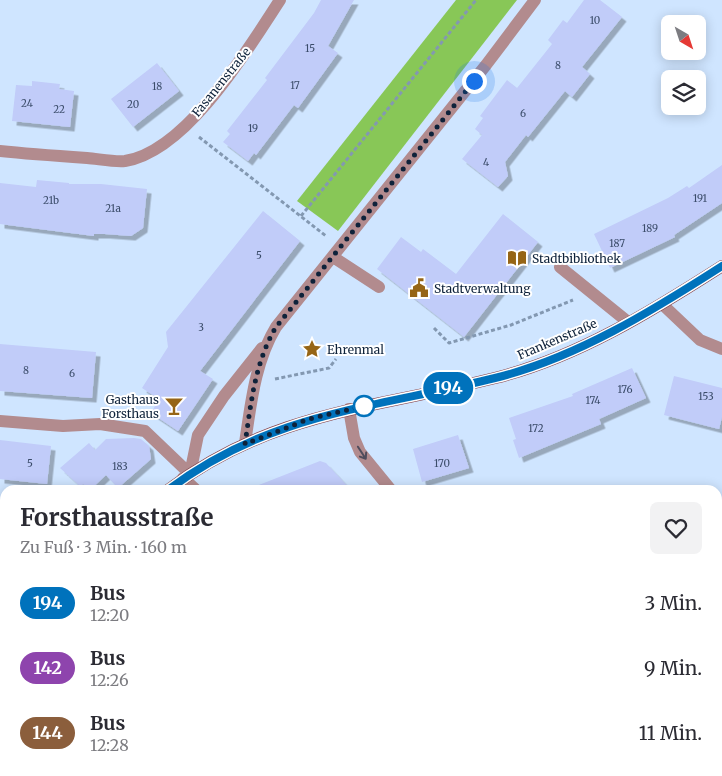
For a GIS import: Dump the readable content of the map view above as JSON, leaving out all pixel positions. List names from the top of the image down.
{
  "streets": {
    "main road": ["Frankenstraße"],
    "street": ["Fasanenstraße"]
  },
  "places": {
    "library": ["Stadtbibliothek"],
    "public building": ["Stadtverwaltung"],
    "place": ["Ehrenmal"],
    "bar": ["Gasthaus Forsthaus"]
  },
  "lines": ["bus line 194"],
  "house_numbers": [
    "10",
    "15",
    "8",
    "17",
    "18",
    "24",
    "20",
    "22",
    "6",
    "19",
    "4",
    "191",
    "21b",
    "21a",
    "189",
    "187",
    "5",
    "3",
    "8",
    "6",
    "176",
    "153",
    "174",
    "172",
    "5",
    "170",
    "183"
  ],
  "north": "bottom right",
  "page": {
    "on_map": "194",
    "heading": ["Forsthausstraße", "Zu Fuß · 3 Min. · 160 m"],
    "list": [
      {
        "mark": "194",
        "name": "Bus",
        "note": "12:20",
        "value": "3 Min."
      },
      {
        "mark": "142",
        "name": "Bus",
        "note": "12:26",
        "value": "9 Min."
      },
      {
        "mark": "144",
        "name": "Bus",
        "note": "12:28",
        "value": "11 Min."
      }
    ]
  }
}
